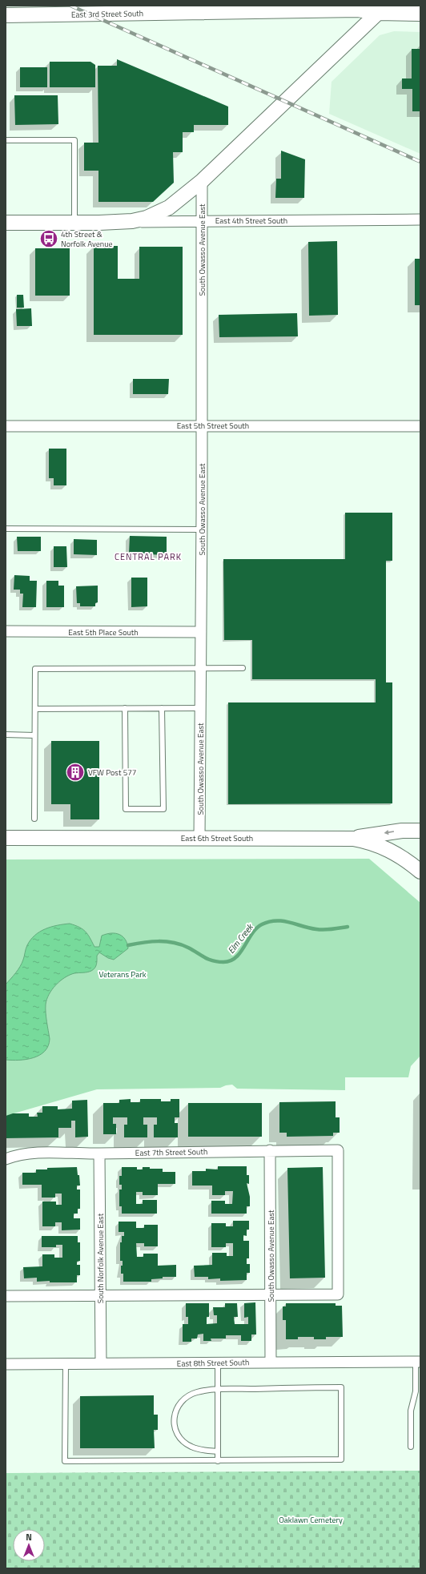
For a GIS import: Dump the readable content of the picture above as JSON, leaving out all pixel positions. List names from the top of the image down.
{
  "streets": {
    "street": [
      "East 3rd Street South",
      "East 4th Street South",
      "South Owasso Avenue East",
      "East 5th Street South",
      "East 5th Place South",
      "East 6th Street South",
      "East 7th Street South",
      "South Norfolk Avenue East",
      "East 8th Street South"
    ]
  },
  "crossings": [
    ["East 4th Street South", "South Owasso Avenue East"],
    ["South Owasso Avenue East", "East 5th Street South"],
    ["South Owasso Avenue East", "East 5th Place South"],
    ["South Owasso Avenue East", "East 6th Street South"],
    ["South Owasso Avenue East", "East 7th Street South"],
    ["South Owasso Avenue East", "East 8th Street South"],
    ["East 7th Street South", "South Norfolk Avenue East"],
    ["South Norfolk Avenue East", "East 8th Street South"]
  ],
  "districts": ["CENTRAL PARK"],
  "water": ["Elm Creek"],
  "parks": ["Veterans Park", "Oaklawn Cemetery"],
  "places": {
    "bus stop": ["4th Street & Norfolk Avenue"],
    "building": ["VFW Post 577"]
  },
  "north": "top"
}
